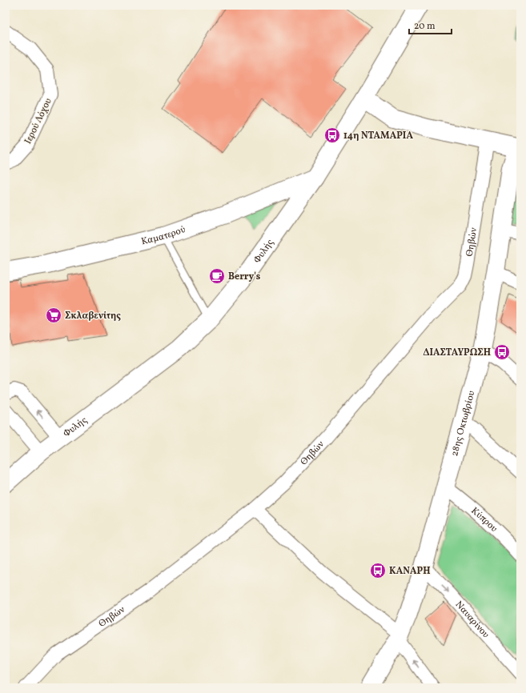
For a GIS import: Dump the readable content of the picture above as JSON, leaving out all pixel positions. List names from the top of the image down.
{
  "streets": {
    "street": [
      "Ιερού Λόχου",
      "Καματερού",
      "Θηβών",
      "Φυλής",
      "28ης Οκτωβρίου",
      "Κύπρου",
      "Ναυαρίνου"
    ]
  },
  "crossings": [
    ["Καματερού", "Φυλής"],
    ["28ης Οκτωβρίου", "Κύπρου"],
    ["28ης Οκτωβρίου", "Ναυαρίνου"]
  ],
  "places": {
    "bus stop": ["14η ΝΤΑΜΑΡΙΑ", "ΔΙΑΣΤΑΥΡΩΣΗ", "ΚΑΝΑΡΗ"],
    "cafe": ["Berry's"],
    "supermarket": ["Σκλαβενίτης"]
  },
  "scale_bar": "20 m"
}
